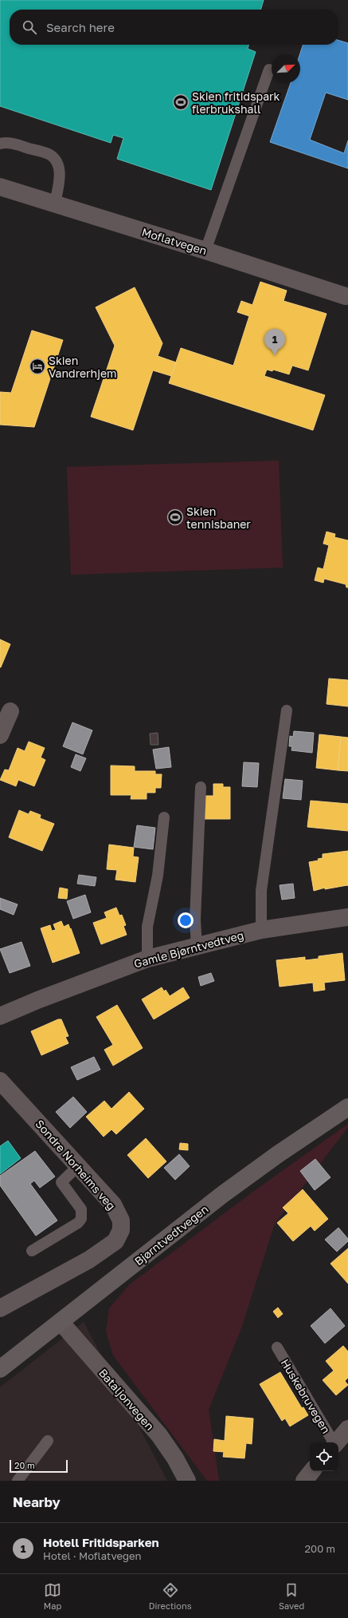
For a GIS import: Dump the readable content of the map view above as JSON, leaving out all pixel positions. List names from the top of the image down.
{
  "streets": {
    "main road": ["Bjørntvedtvegen"],
    "street": [
      "Moflatvegen",
      "Gamle Bjørntvedtveg",
      "Sondre Norheims veg",
      "Huskebruvegen",
      "Bataljonvegen"
    ]
  },
  "crossings": [
    ["Bjørntvedtvegen", "Bataljonvegen"]
  ],
  "places": {
    "sports": ["Skien fritidspark flerbrukshall", "Skien tennisbaner"],
    "hotel": ["Skien Vandrerhjem"]
  },
  "scale_bar": "20 m",
  "north": "top right",
  "page": {
    "search": "Search here",
    "pins": "1",
    "scale": "20 m",
    "heading": "Nearby",
    "list": [
      {
        "mark": "1",
        "name": "Hotell Fritidsparken",
        "note": "Hotel · Moflatvegen",
        "value": "200 m"
      }
    ],
    "nav": ["Map", "Directions", "Saved"]
  }
}
